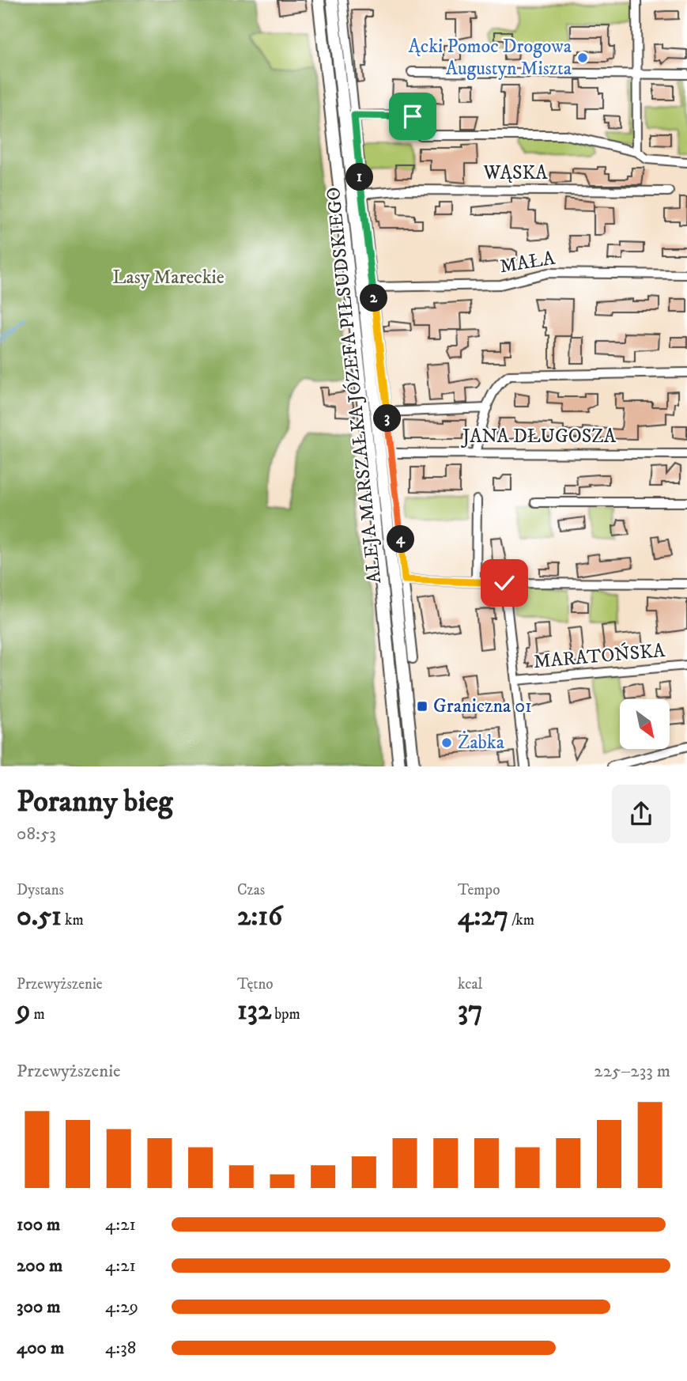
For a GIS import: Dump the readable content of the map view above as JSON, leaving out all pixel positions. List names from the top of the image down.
{
  "streets": {
    "main road": ["ALEJA MARSZAŁKA JÓZEFA PIŁSUDSKIEGO"],
    "street": [
      "WĄSKA",
      "MAŁA",
      "JANA DŁUGOSZA",
      "MARATOŃSKA"
    ]
  },
  "parks": ["Lasy Mareckie"],
  "places": {
    "other": ["Ącki Pomoc Drogowa Augustyn Miszta", "Żabka"],
    "transit": ["Graniczna 01"]
  },
  "north": "bottom right",
  "page": {
    "pins": [
      "1",
      "2",
      "3",
      "4"
    ],
    "heading": ["Poranny bieg", "08:53"],
    "stats": [
      ["Dystans", "0.51 km"],
      ["Czas", "2:16"],
      ["Tempo", "4:27 /km"],
      ["Przewyższenie", "9 m"],
      ["Tętno", "132 bpm"],
      ["kcal", "37"]
    ],
    "chart": ["Przewyższenie", "225–233 m"],
    "list": [
      {
        "name": "100 m",
        "note": "4:21"
      },
      {
        "name": "200 m",
        "note": "4:21"
      },
      {
        "name": "300 m",
        "note": "4:29"
      },
      {
        "name": "400 m",
        "note": "4:38"
      }
    ]
  }
}
